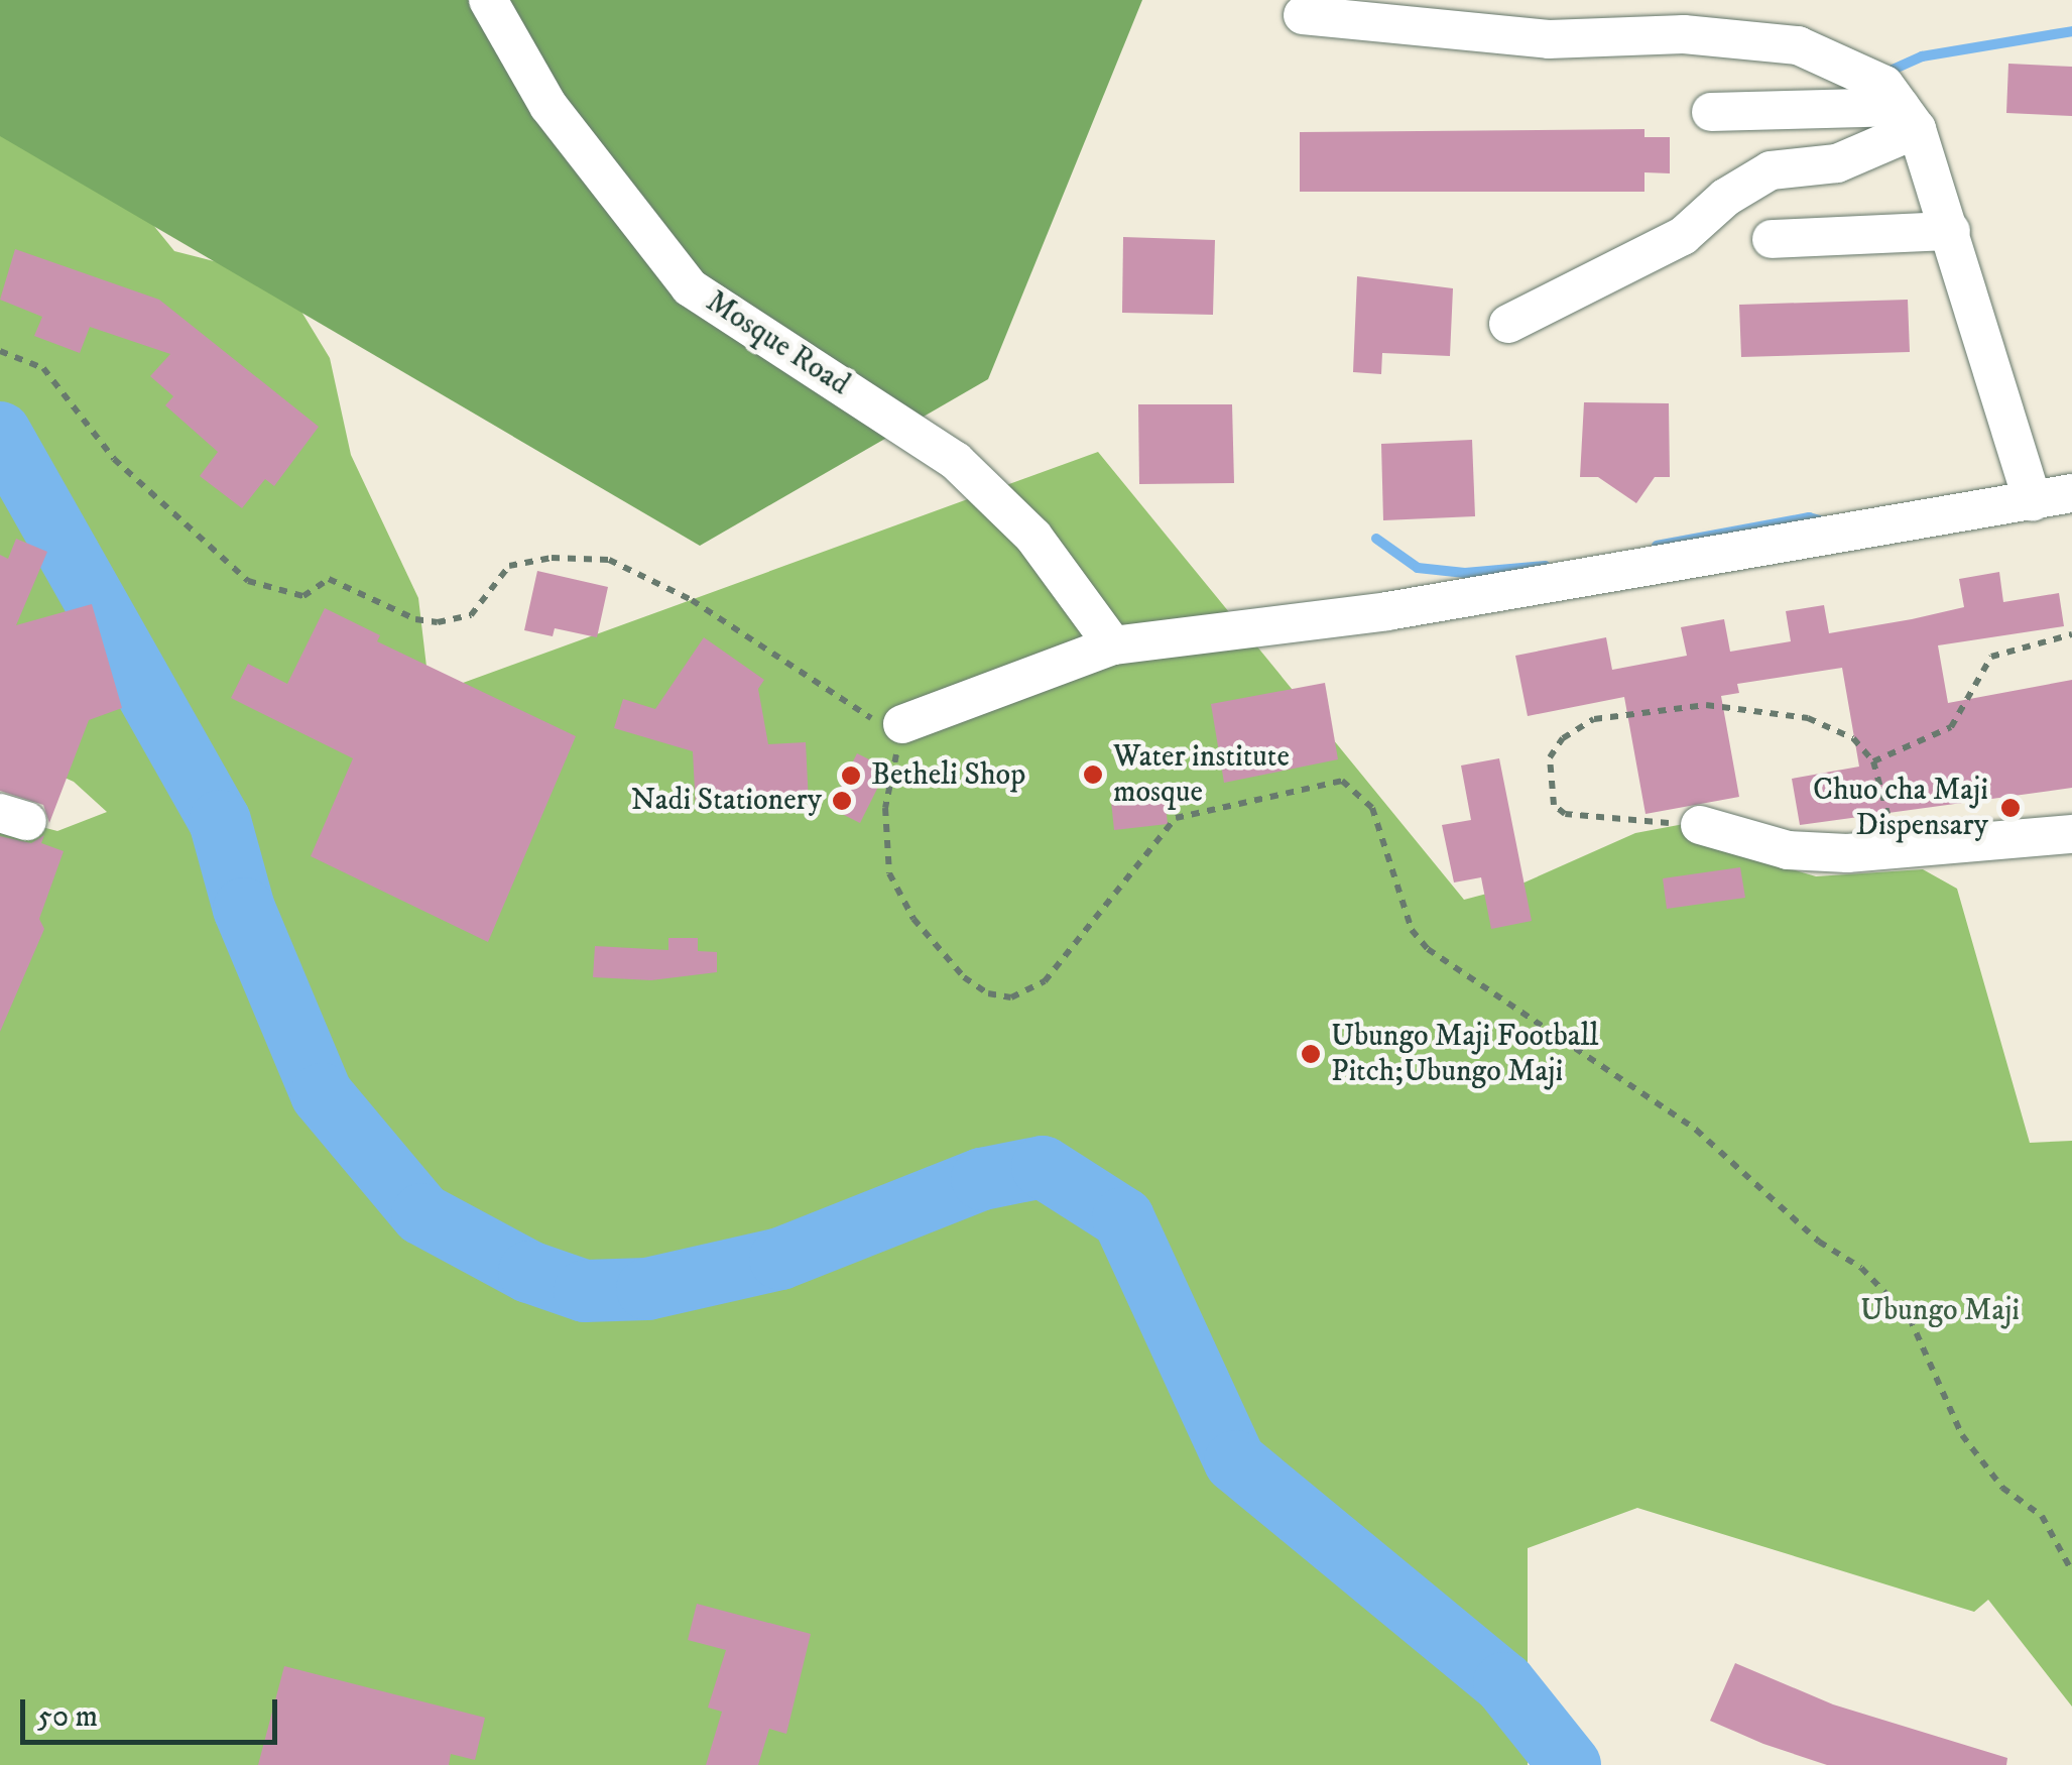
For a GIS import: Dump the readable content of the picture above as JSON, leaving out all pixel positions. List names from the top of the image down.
{
  "streets": {
    "street": ["Mosque Road"]
  },
  "parks": ["Ubungo Maji"],
  "places": [
    "Water institute mosque",
    "Betheli Shop",
    "Nadi Stationery",
    "Chuo cha Maji Dispensary",
    "Ubungo Maji Football Pitch;Ubungo Maji"
  ],
  "scale_bar": "50 m"
}
